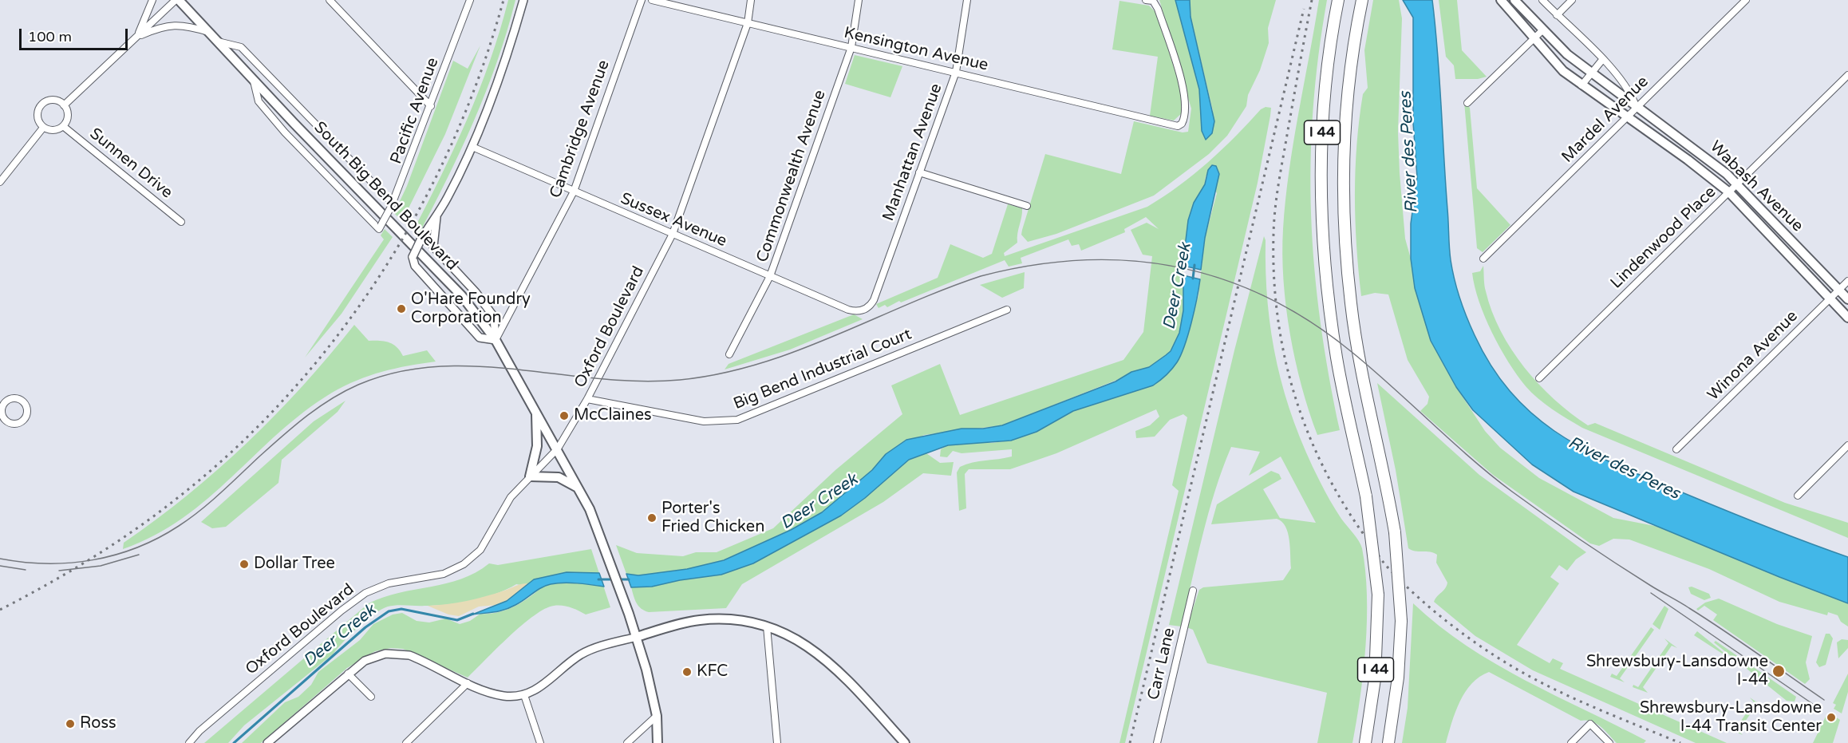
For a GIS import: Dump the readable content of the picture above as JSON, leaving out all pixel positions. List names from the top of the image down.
{
  "streets": {
    "highway": ["I 44"],
    "main road": ["Wabash Avenue", "South Big Bend Boulevard"],
    "street": [
      "Kensington Avenue",
      "Pacific Avenue",
      "Mardel Avenue",
      "Cambridge Avenue",
      "Manhattan Avenue",
      "Sunnen Drive",
      "Commonwealth Avenue",
      "Sussex Avenue",
      "Lindenwood Place",
      "Oxford Boulevard",
      "Winona Avenue",
      "Big Bend Industrial Court",
      "Carr Lane"
    ]
  },
  "crossings": [
    ["Kensington Avenue", "Manhattan Avenue"],
    ["Kensington Avenue", "Commonwealth Avenue"],
    ["Kensington Avenue", "Oxford Boulevard"],
    ["Pacific Avenue", "South Big Bend Boulevard"],
    ["Mardel Avenue", "Wabash Avenue"],
    ["Cambridge Avenue", "South Big Bend Boulevard"],
    ["Cambridge Avenue", "Sussex Avenue"],
    ["Manhattan Avenue", "Sussex Avenue"],
    ["Commonwealth Avenue", "Sussex Avenue"],
    ["Wabash Avenue", "Lindenwood Place"],
    ["Wabash Avenue", "Winona Avenue"],
    ["South Big Bend Boulevard", "Oxford Boulevard"],
    ["Sussex Avenue", "Oxford Boulevard"],
    ["Oxford Boulevard", "Big Bend Industrial Court"]
  ],
  "water": ["River des Peres", "Deer Creek"],
  "places": [
    "O'Hare Foundry Corporation",
    "McClaines",
    "Porter's Fried Chicken",
    "Dollar Tree",
    "Shrewsbury-Lansdowne I-44",
    "KFC",
    "Shrewsbury-Lansdowne I-44 Transit Center",
    "Ross"
  ],
  "scale_bar": "100 m"
}
